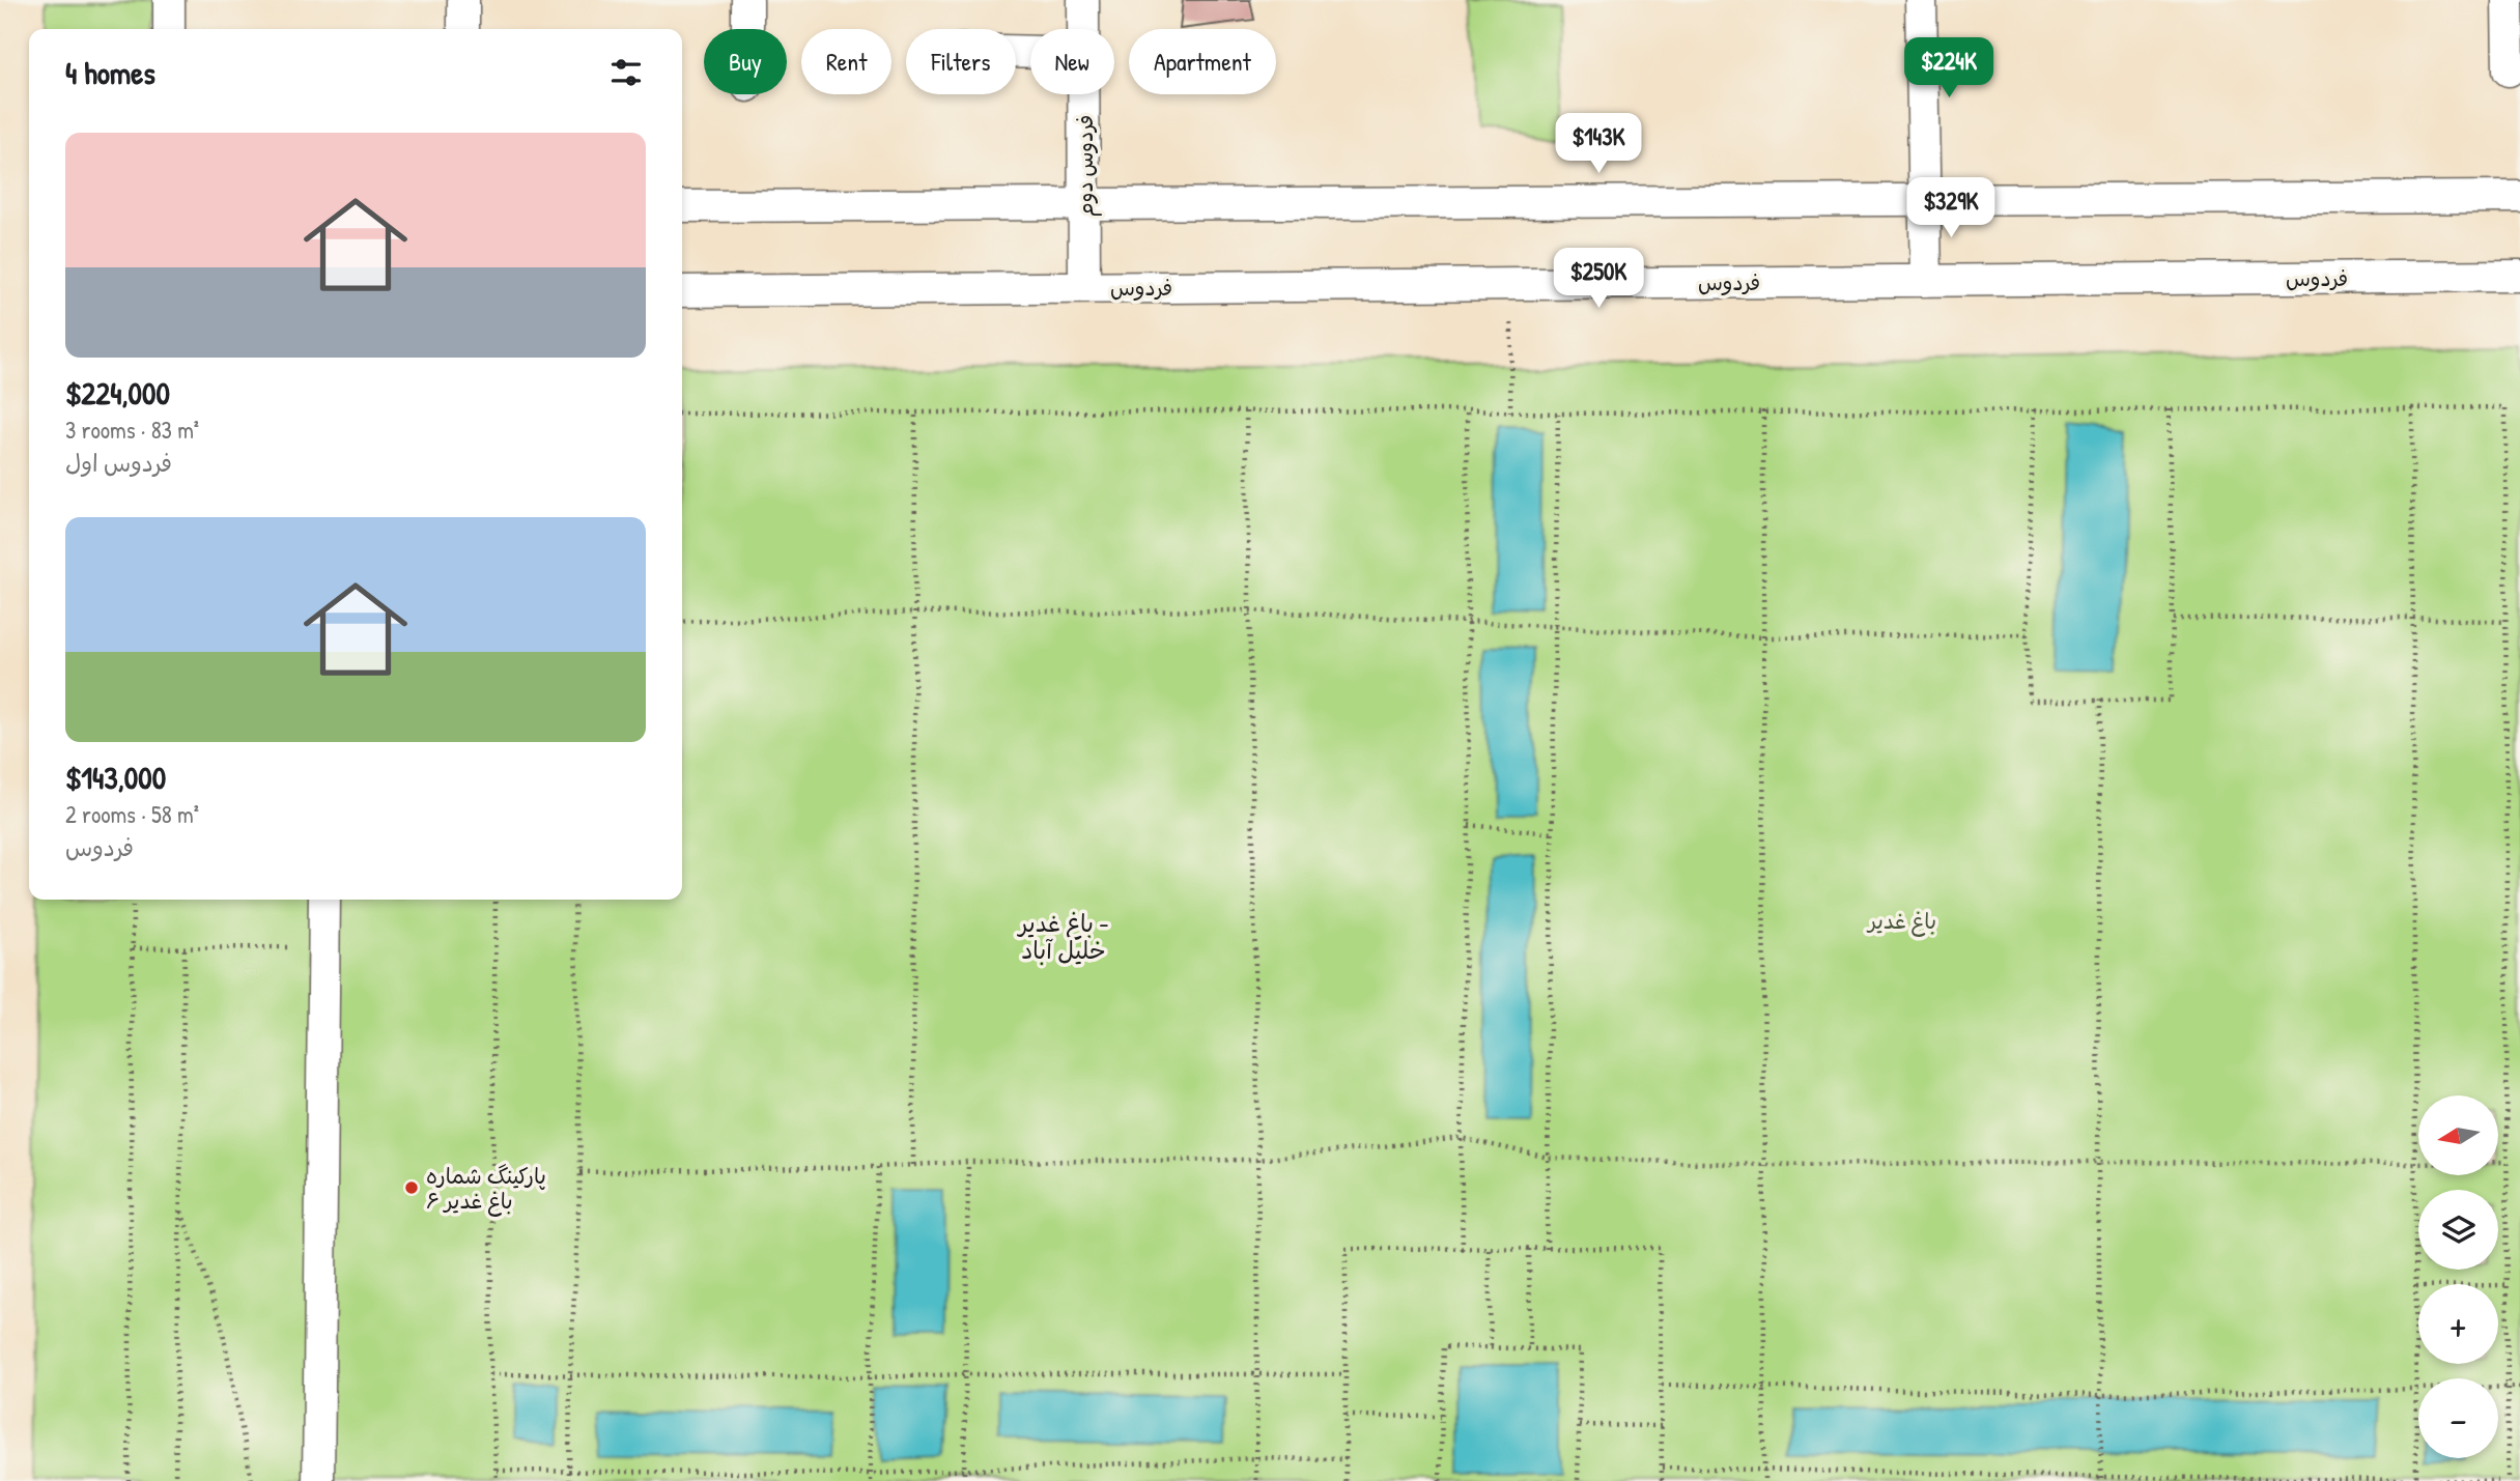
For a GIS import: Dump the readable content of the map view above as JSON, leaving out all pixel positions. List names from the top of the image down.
{
  "streets": {
    "street": ["فردوس دوم", "فردوس"]
  },
  "crossings": [
    ["فردوس دوم", "فردوس"]
  ],
  "districts": ["باغ غدیر - خلیل آباد"],
  "parks": ["باغ غدیر"],
  "places": ["پارکینگ شماره ۶ باغ غدیر"],
  "north": "left",
  "page": {
    "chip": [
      "Buy",
      "Rent",
      "Filters",
      "New",
      "Apartment"
    ],
    "heading": "4 homes",
    "price": [
      "$224K",
      "$143K",
      "$329K",
      "$250K"
    ],
    "list": [
      {
        "name": "$224,000",
        "note": "3 rooms · 83 m² · فردوس اول"
      },
      {
        "name": "$143,000",
        "note": "2 rooms · 58 m² · فردوس"
      }
    ],
    "map_buttons": ["+", "−"]
  }
}
